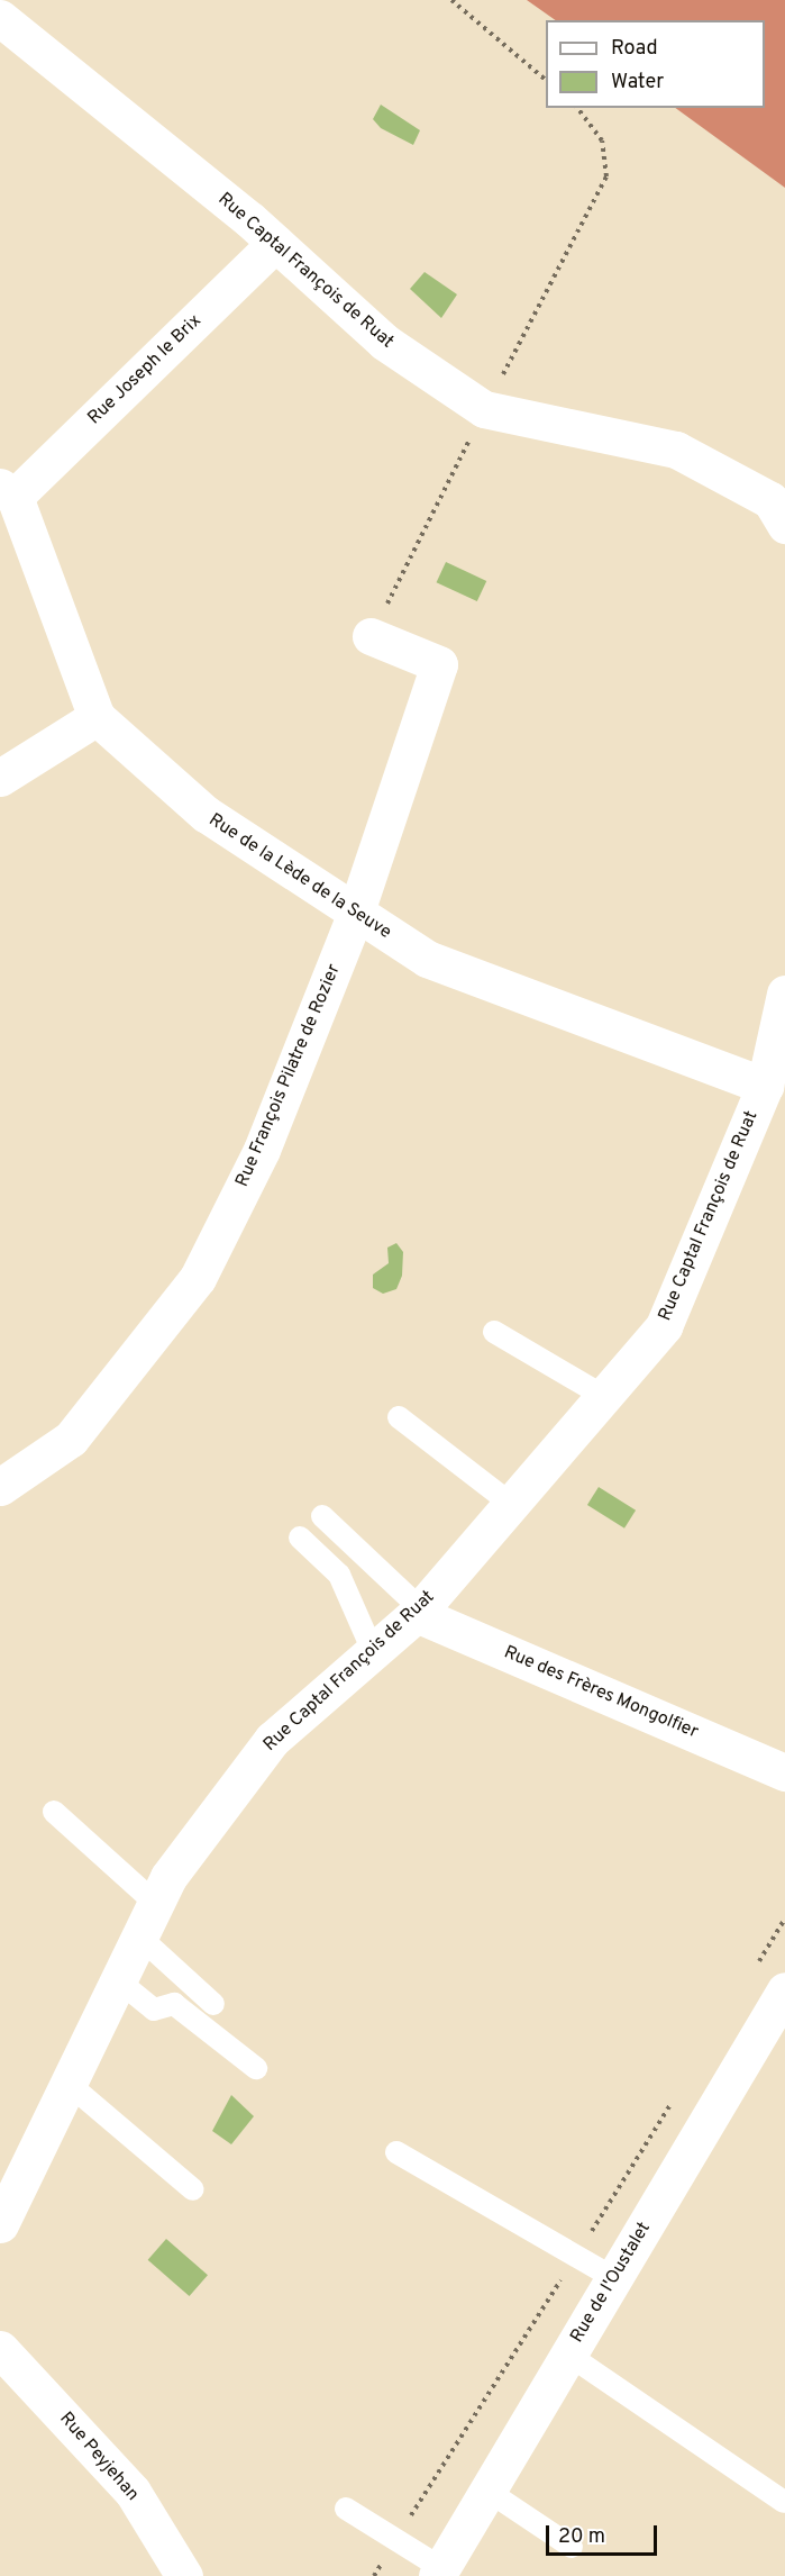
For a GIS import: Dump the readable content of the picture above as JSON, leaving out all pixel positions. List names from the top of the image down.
{
  "streets": {
    "street": [
      "Rue Captal François de Ruat",
      "Rue Joseph le Brix",
      "Rue de la Lède de la Seuve",
      "Rue François Pilatre de Rozier",
      "Rue des Frères Mongolfier",
      "Rue de l'Oustalet",
      "Rue Peyjehan"
    ]
  },
  "crossings": [
    ["Rue Captal François de Ruat", "Rue Joseph le Brix"],
    ["Rue Captal François de Ruat", "Rue de la Lède de la Seuve"],
    ["Rue Captal François de Ruat", "Rue des Frères Mongolfier"],
    ["Rue Joseph le Brix", "Rue de la Lède de la Seuve"],
    ["Rue de la Lède de la Seuve", "Rue François Pilatre de Rozier"]
  ],
  "legend": ["Road", "Water"],
  "scale_bar": "20 m"
}
